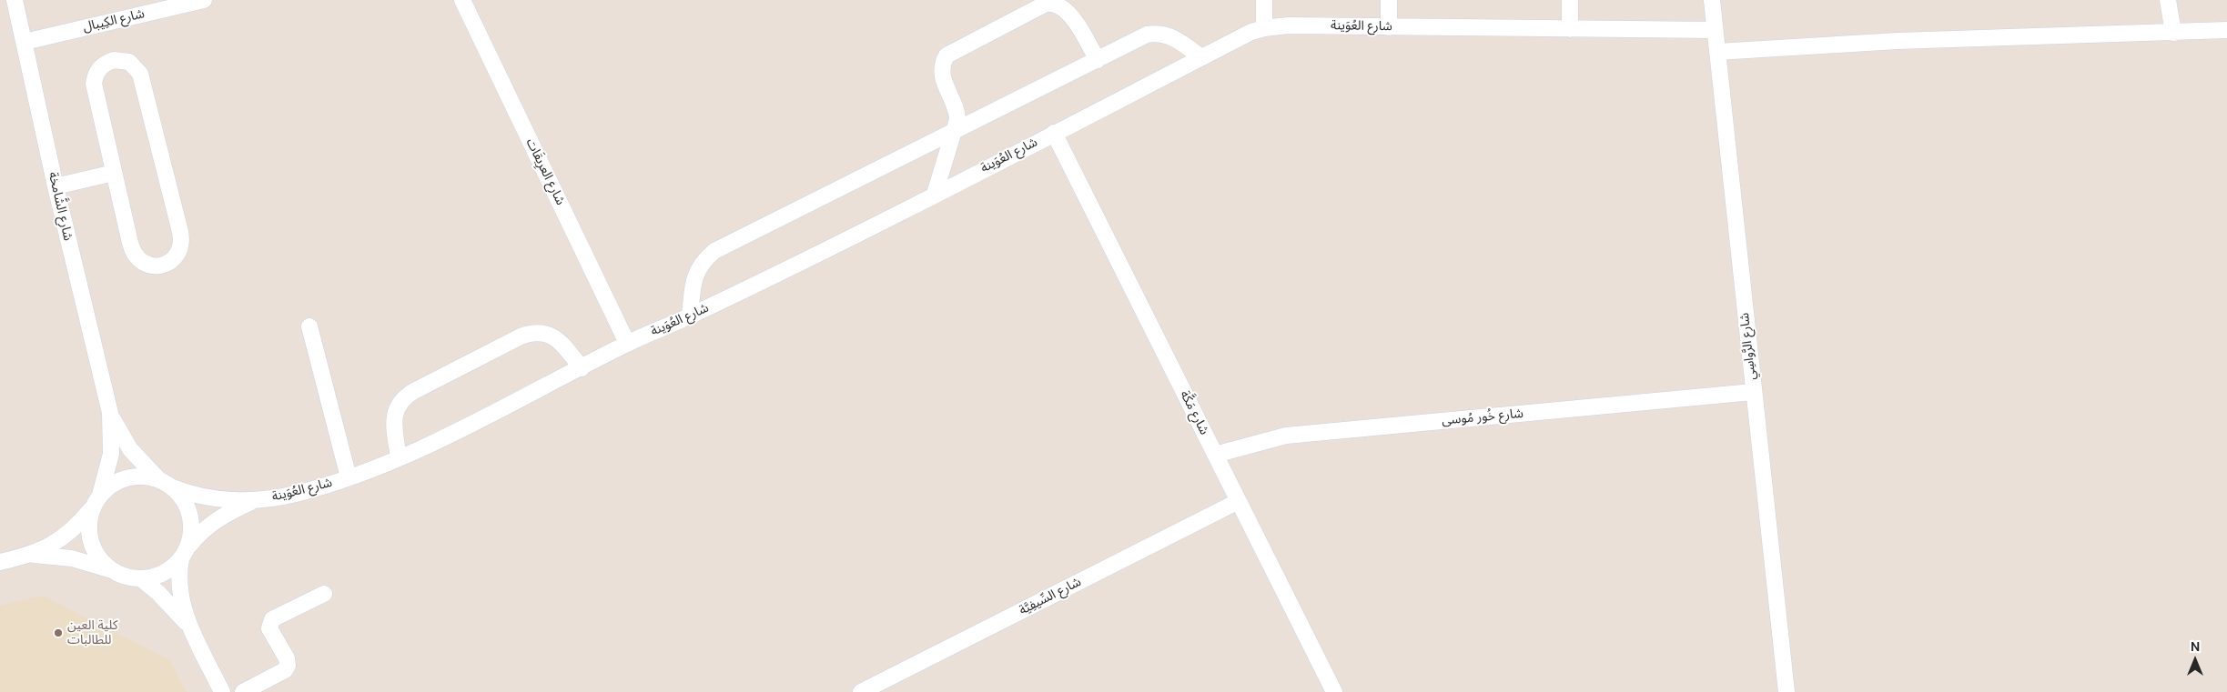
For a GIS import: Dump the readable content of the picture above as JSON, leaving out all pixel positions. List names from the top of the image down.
{
  "streets": {
    "street": [
      "شارع الكِيبال",
      "شارع العُوَينة",
      "شارع العرِيقَات",
      "شارع الشَّامخة",
      "شارع الرَّواسِي",
      "شارع مَكَّة",
      "شارع خُور مُوسى",
      "شارع السِّيفِيَّة"
    ]
  },
  "crossings": [
    ["شارع الكِيبال", "شارع الشَّامخة"],
    ["شارع العُوَينة", "شارع العرِيقَات"],
    ["شارع العُوَينة", "شارع الشَّامخة"],
    ["شارع العُوَينة", "شارع الرَّواسِي"],
    ["شارع العُوَينة", "شارع مَكَّة"],
    ["شارع الرَّواسِي", "شارع خُور مُوسى"],
    ["شارع مَكَّة", "شارع خُور مُوسى"],
    ["شارع مَكَّة", "شارع السِّيفِيَّة"]
  ],
  "places": ["كلية العين للطالبات"],
  "north": "top"
}
